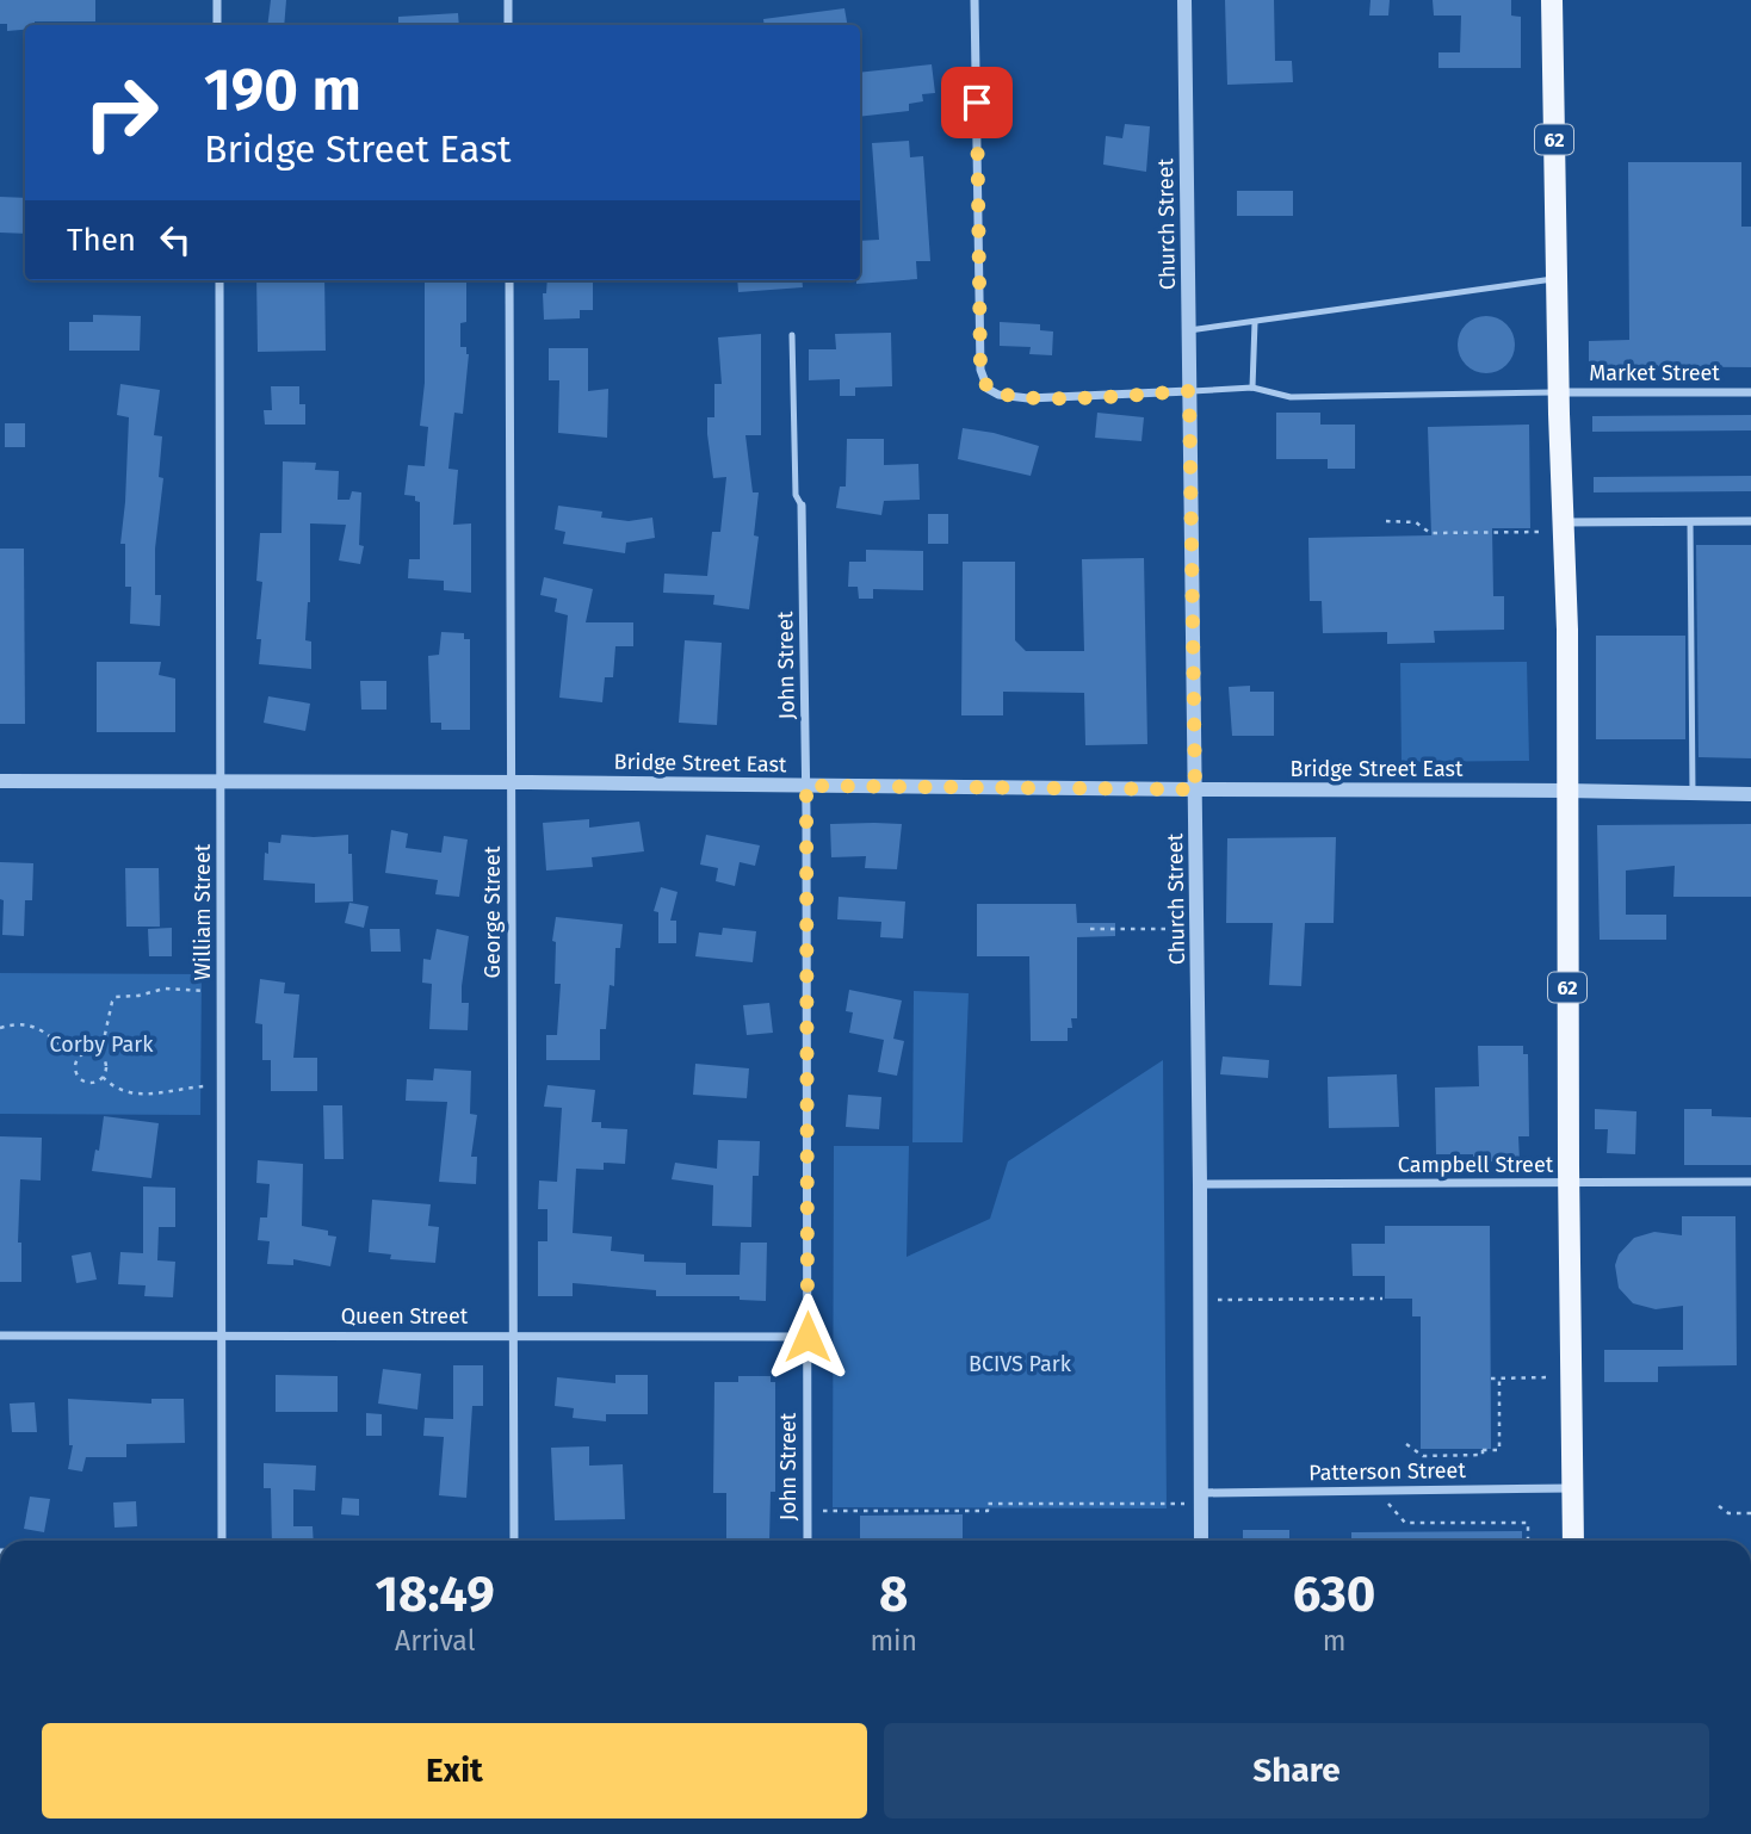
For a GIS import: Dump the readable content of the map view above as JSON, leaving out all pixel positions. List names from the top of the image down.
{
  "streets": {
    "main road": ["62"],
    "street": [
      "Church Street",
      "Market Street",
      "John Street",
      "Bridge Street East",
      "William Street",
      "George Street",
      "Campbell Street",
      "Queen Street",
      "Patterson Street"
    ]
  },
  "crossings": [
    ["62", "Market Street"],
    ["62", "Bridge Street East"],
    ["62", "Campbell Street"],
    ["62", "Patterson Street"],
    ["Church Street", "Bridge Street East"],
    ["Church Street", "Campbell Street"],
    ["Church Street", "Patterson Street"],
    ["John Street", "Bridge Street East"],
    ["John Street", "Queen Street"],
    ["Bridge Street East", "William Street"],
    ["Bridge Street East", "George Street"],
    ["William Street", "Queen Street"],
    ["George Street", "Queen Street"]
  ],
  "parks": ["Corby Park", "BCIVS Park"],
  "page": {
    "turn": ["190 m", "Bridge Street East"],
    "then": "Then",
    "eta": [
      "18:49",
      "Arrival",
      "8",
      "min",
      "630",
      "m"
    ],
    "buttons": ["Exit", "Share"]
  }
}
